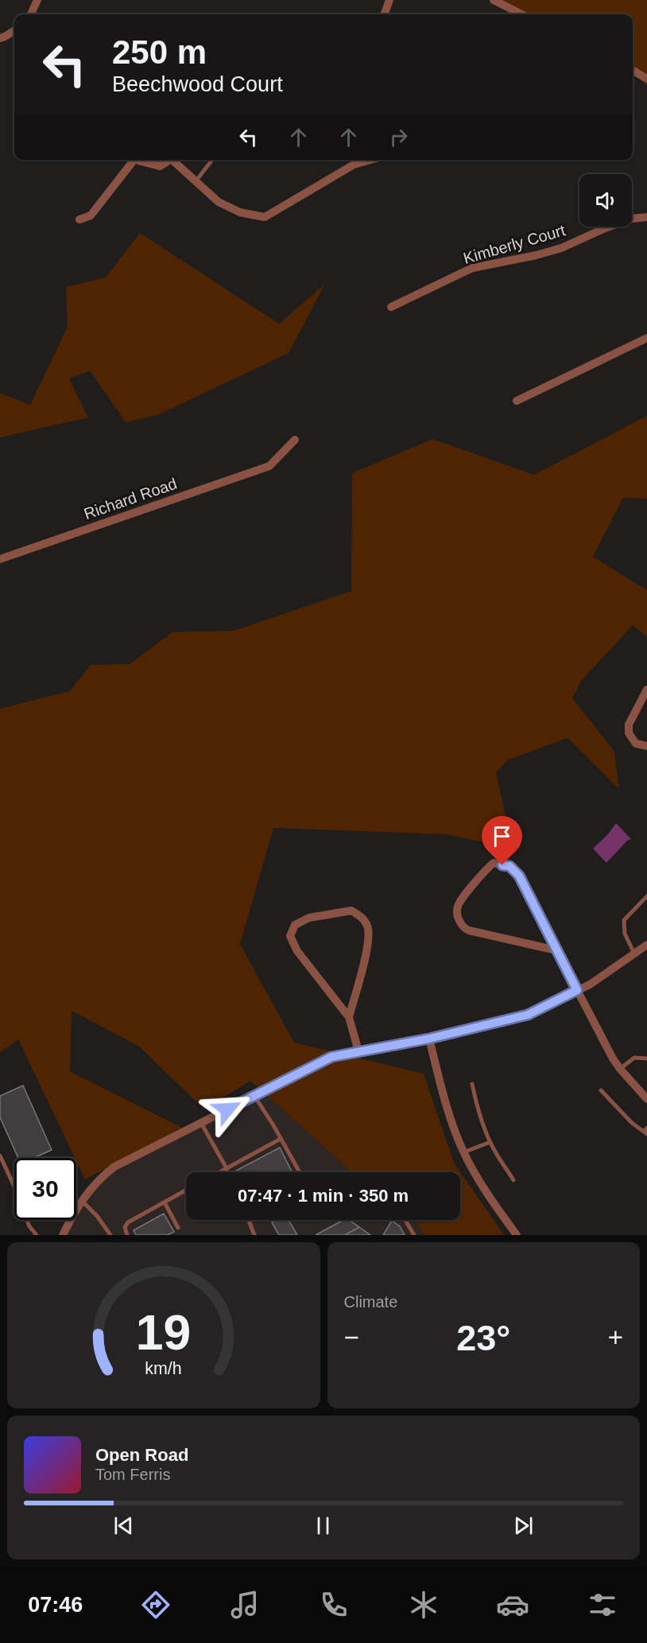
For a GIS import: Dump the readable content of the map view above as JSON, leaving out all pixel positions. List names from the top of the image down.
{
  "streets": {
    "street": ["Kimberly Court", "Richard Road"]
  },
  "page": {
    "turn": ["250 m", "Beechwood Court"],
    "limit": "30",
    "trip": "07:47 · 1 min · 350 m",
    "tile": "Climate",
    "heat": ["−", "23°", "+"],
    "song": ["Open Road", "Tom Ferris"],
    "tabs": "07:46",
    "gauge": ["19", "km/h"]
  }
}
